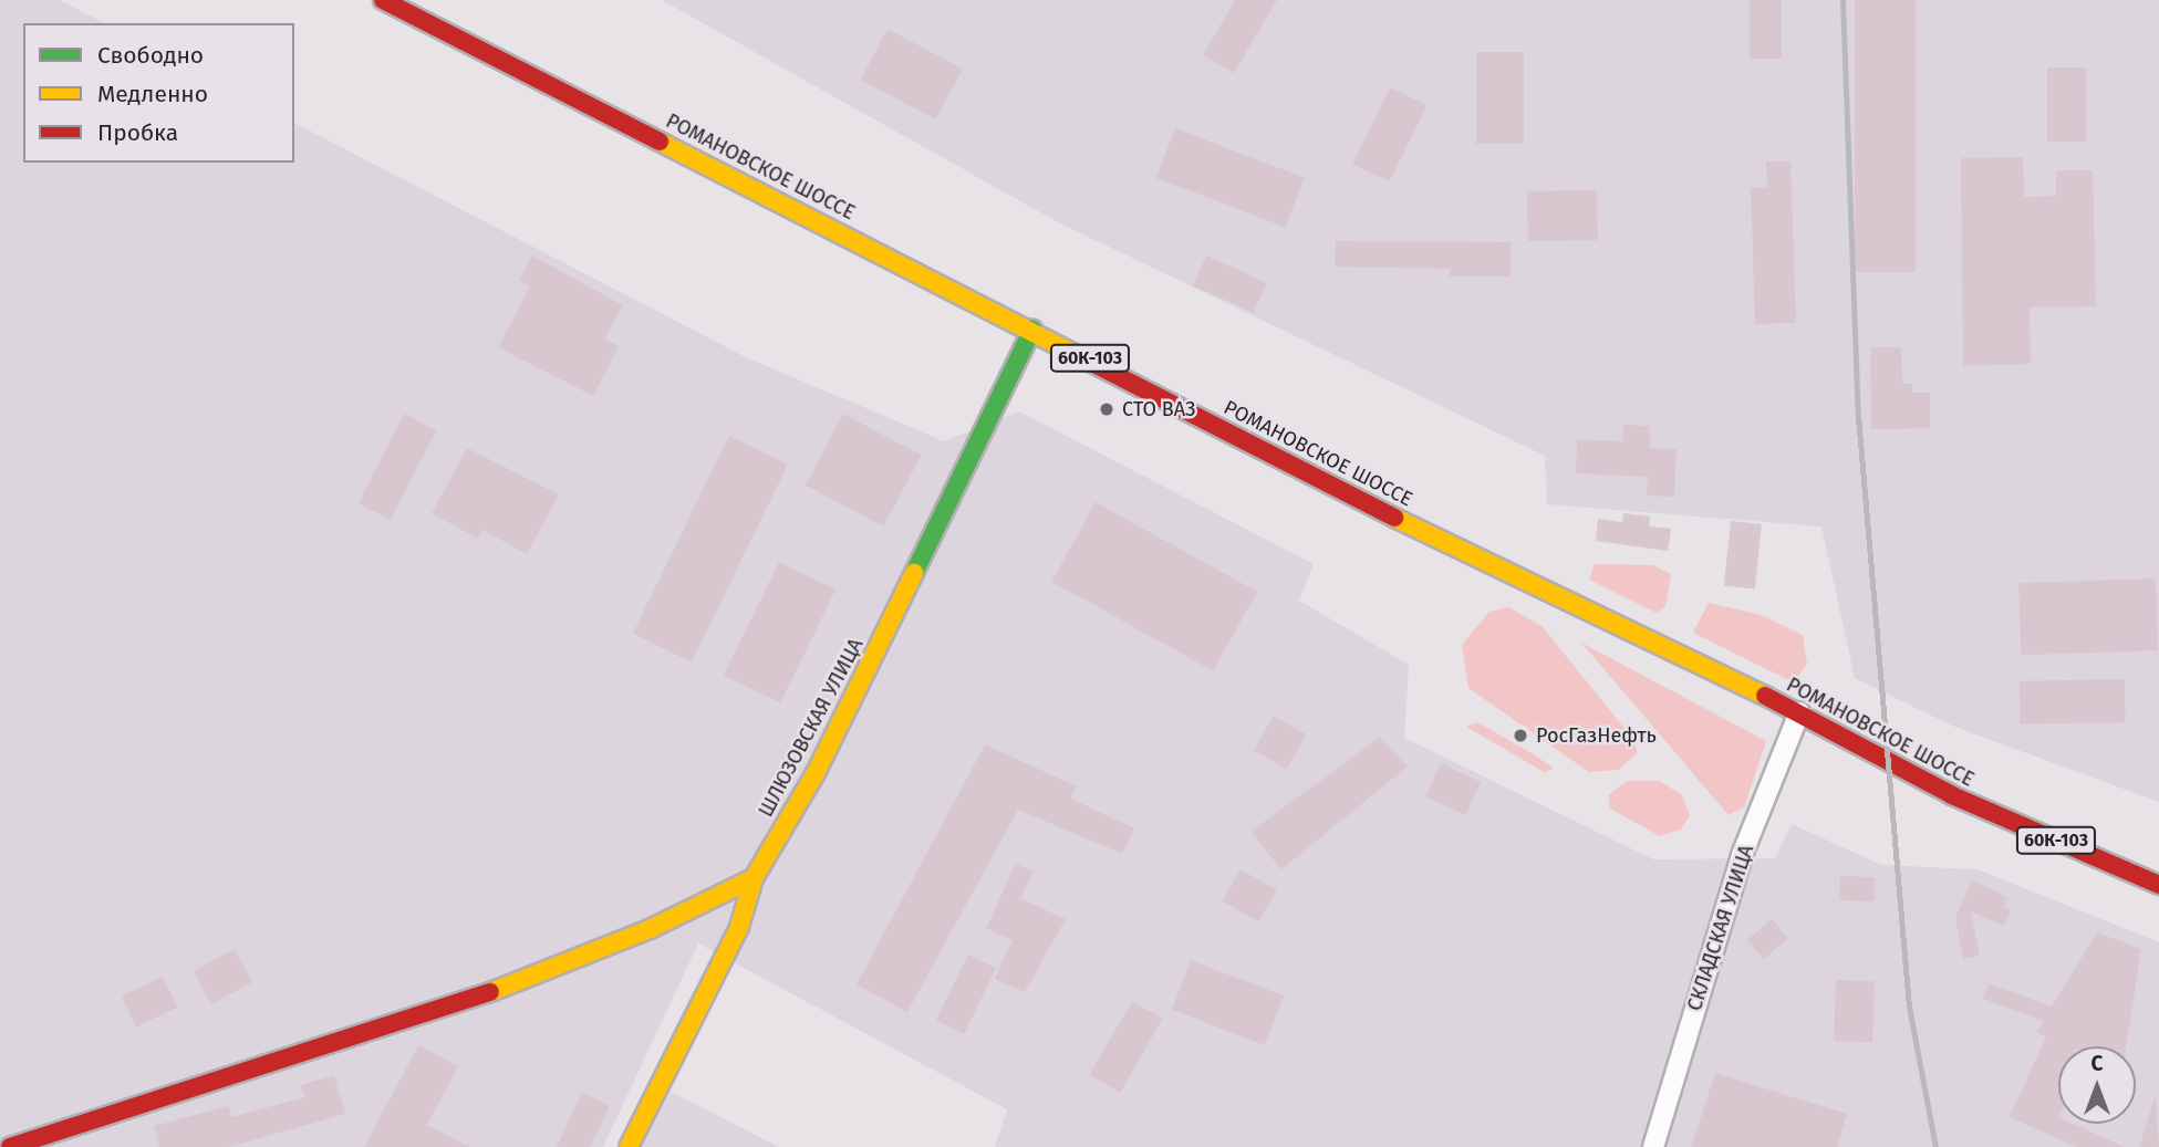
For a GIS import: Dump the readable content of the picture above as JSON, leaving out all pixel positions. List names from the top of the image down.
{
  "streets": {
    "main road": ["РОМАНОВСКОЕ ШОССЕ", "60К-103", "ШЛЮЗОВСКАЯ УЛИЦА"],
    "street": ["СКЛАДСКАЯ УЛИЦА"]
  },
  "crossings": [
    ["РОМАНОВСКОЕ ШОССЕ", "ШЛЮЗОВСКАЯ УЛИЦА"],
    ["РОМАНОВСКОЕ ШОССЕ", "СКЛАДСКАЯ УЛИЦА"]
  ],
  "places": ["СТО ВАЗ", "РосГазНефть"],
  "legend": ["Свободно", "Медленно", "Пробка"],
  "north": "top"
}
